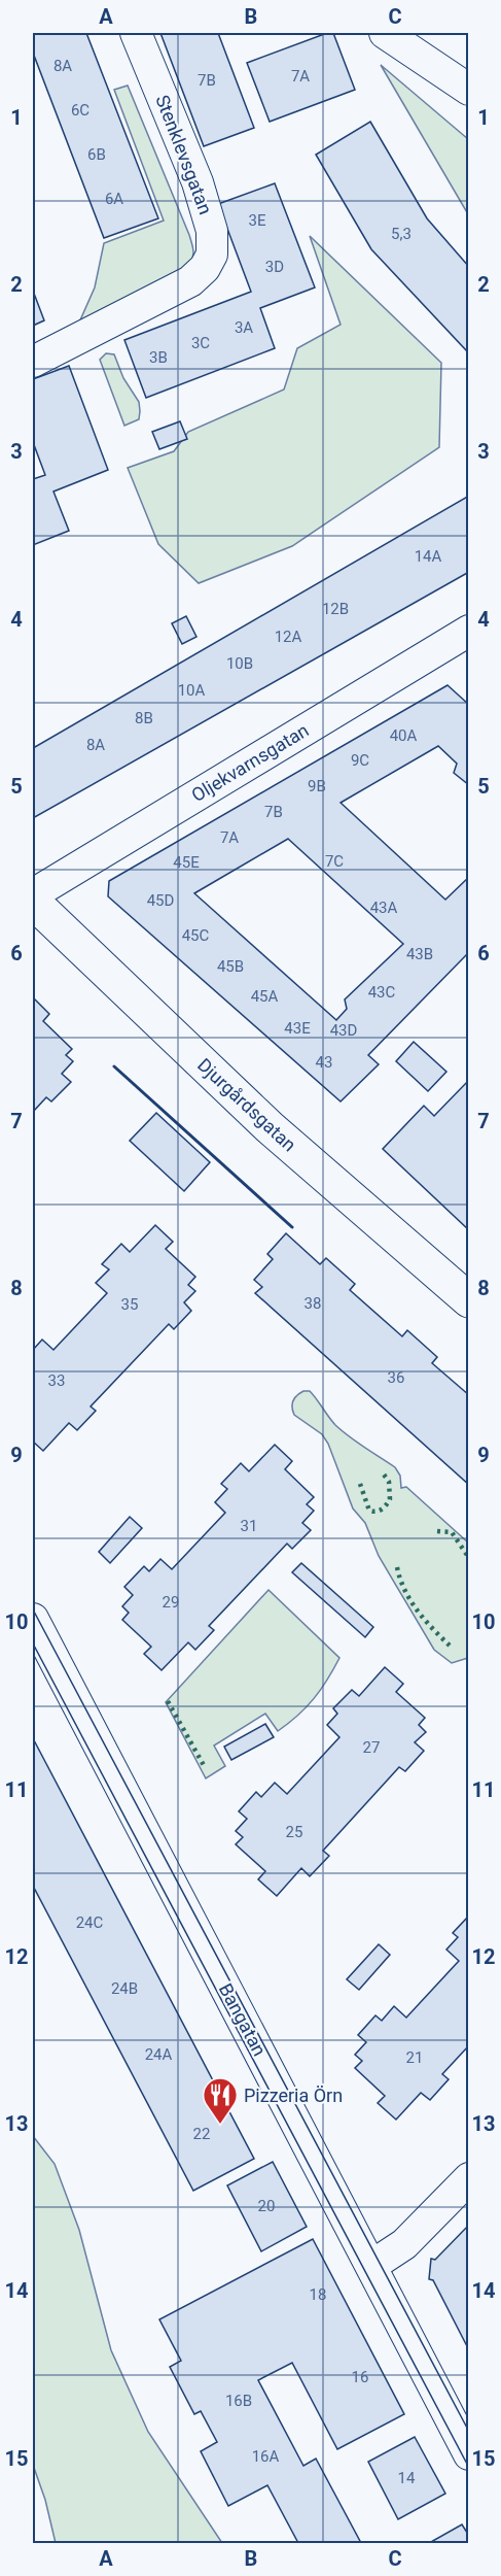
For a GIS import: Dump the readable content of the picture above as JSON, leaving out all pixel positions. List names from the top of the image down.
{
  "streets": {
    "street": [
      "Stenklevsgatan",
      "Oljekvarnsgatan",
      "Djurgårdsgatan",
      "Bangatan"
    ]
  },
  "places": {
    "restaurant": ["Pizzeria Örn"]
  },
  "house_numbers": [
    "8A",
    "7A",
    "7B",
    "6C",
    "6B",
    "6A",
    "3E",
    "5,3",
    "3D",
    "3A",
    "3C",
    "3B",
    "14A",
    "12B",
    "12A",
    "10B",
    "10A",
    "8B",
    "40A",
    "8A",
    "9C",
    "9B",
    "7B",
    "7A",
    "7C",
    "45E",
    "45D",
    "43A",
    "45C",
    "43B",
    "45B",
    "43C",
    "45A",
    "43E",
    "43D",
    "43",
    "38",
    "35",
    "36",
    "33",
    "31",
    "29",
    "27",
    "25",
    "24C",
    "24B",
    "24A",
    "21",
    "22",
    "20",
    "18",
    "16",
    "16B",
    "16A",
    "14"
  ],
  "grid": {
    "columns": ["A", "B", "C"],
    "rows": [
      "1",
      "2",
      "3",
      "4",
      "5",
      "6",
      "7",
      "8",
      "9",
      "10",
      "11",
      "12",
      "13",
      "14",
      "15"
    ]
  }
}
